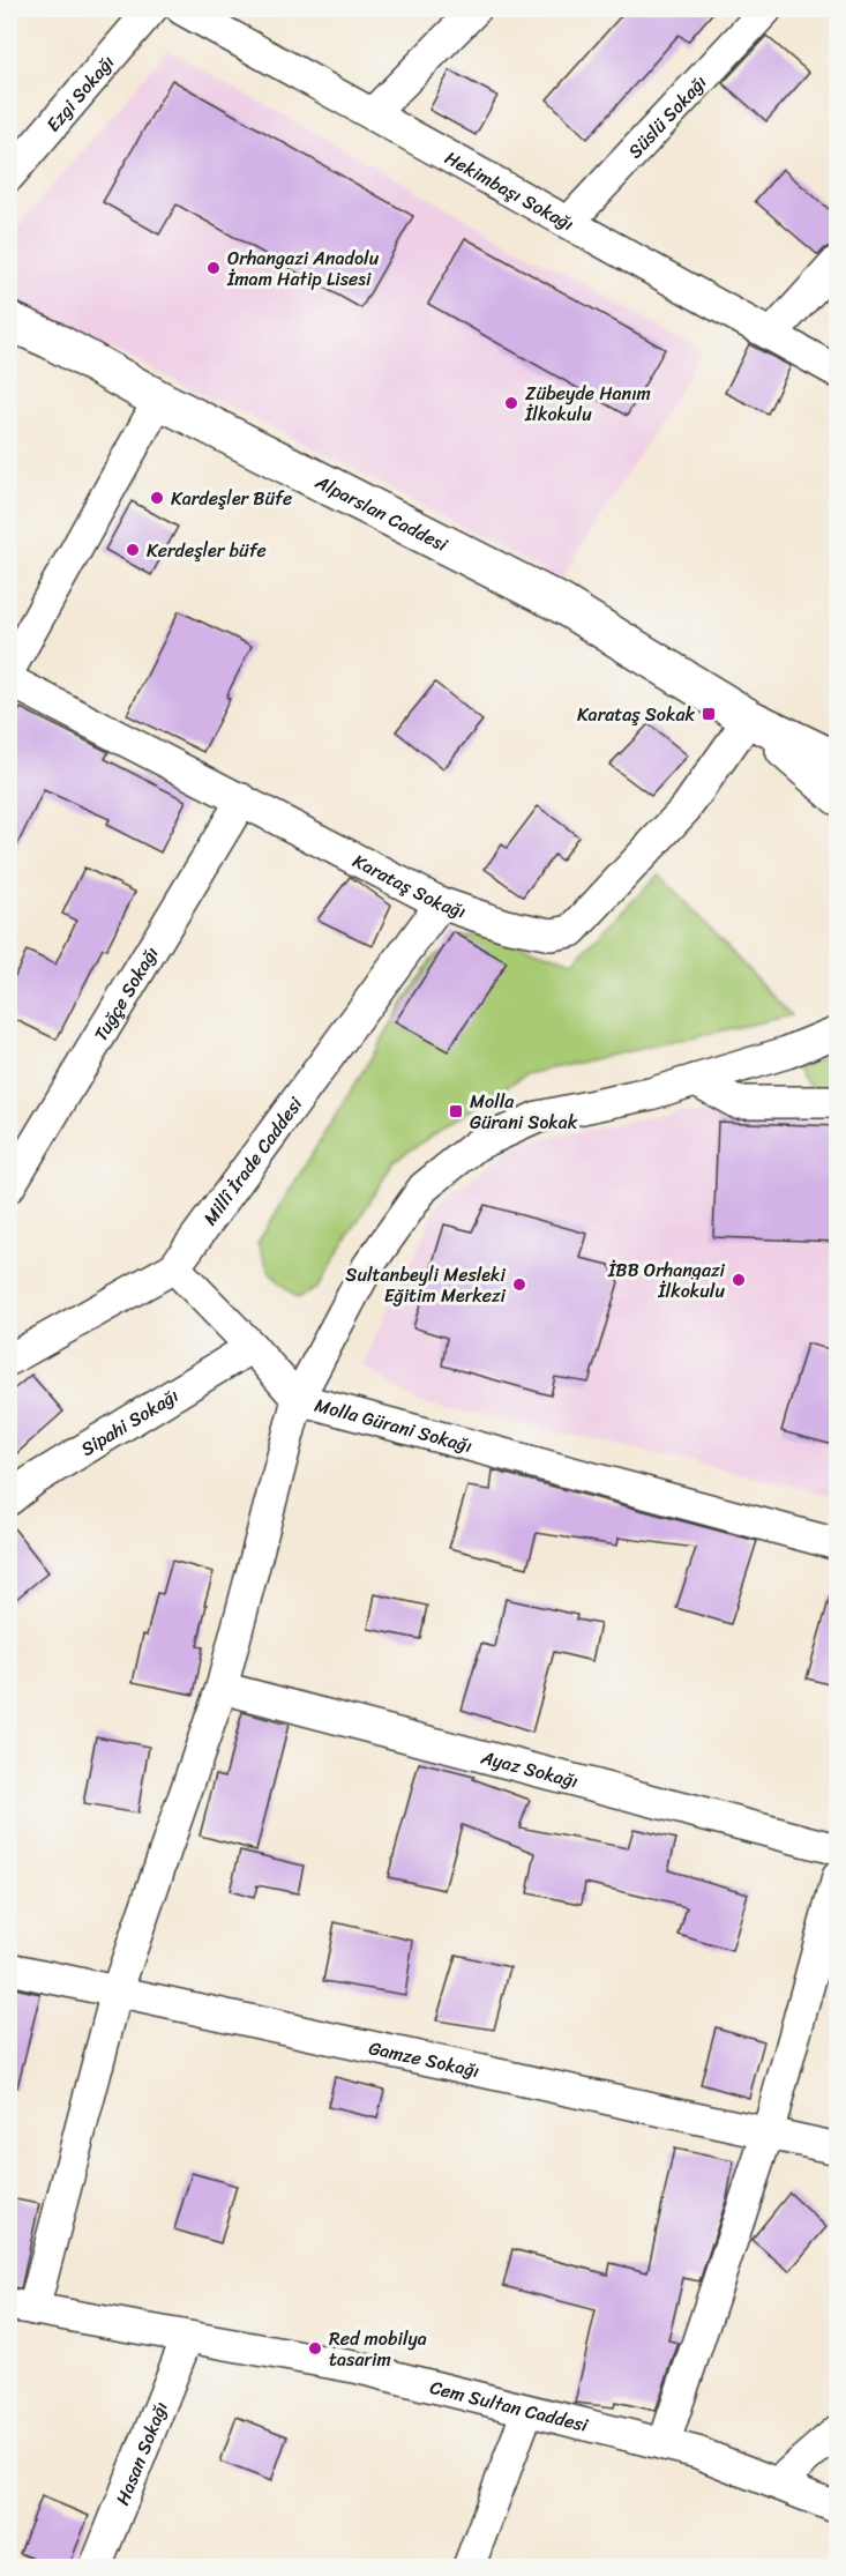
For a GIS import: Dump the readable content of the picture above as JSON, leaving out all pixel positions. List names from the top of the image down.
{
  "streets": {
    "street": [
      "Ezgi Sokağı",
      "Süslü Sokağı",
      "Hekimbaşı Sokağı",
      "Alparslan Caddesi",
      "Karataş Sokağı",
      "Tuğçe Sokağı",
      "Millî İrade Caddesi",
      "Sipahi Sokağı",
      "Molla Gürani Sokağı",
      "Ayaz Sokağı",
      "Gamze Sokağı",
      "Cem Sultan Caddesi",
      "Hasan Sokağı"
    ]
  },
  "crossings": [
    ["Süslü Sokağı", "Hekimbaşı Sokağı"],
    ["Alparslan Caddesi", "Karataş Sokağı"],
    ["Karataş Sokağı", "Tuğçe Sokağı"],
    ["Karataş Sokağı", "Millî İrade Caddesi"],
    ["Cem Sultan Caddesi", "Hasan Sokağı"]
  ],
  "places": {
    "other": [
      "Orhangazi Anadolu İmam Hatip Lisesi",
      "Zübeyde Hanım İlkokulu",
      "Kardeşler Büfe",
      "Kerdeşler büfe",
      "İBB Orhangazi İlkokulu",
      "Sultanbeyli Mesleki Eğitim Merkezi",
      "Red mobilya tasarim"
    ],
    "transit": ["Karataş Sokak", "Molla Gürani Sokak"]
  }
}
